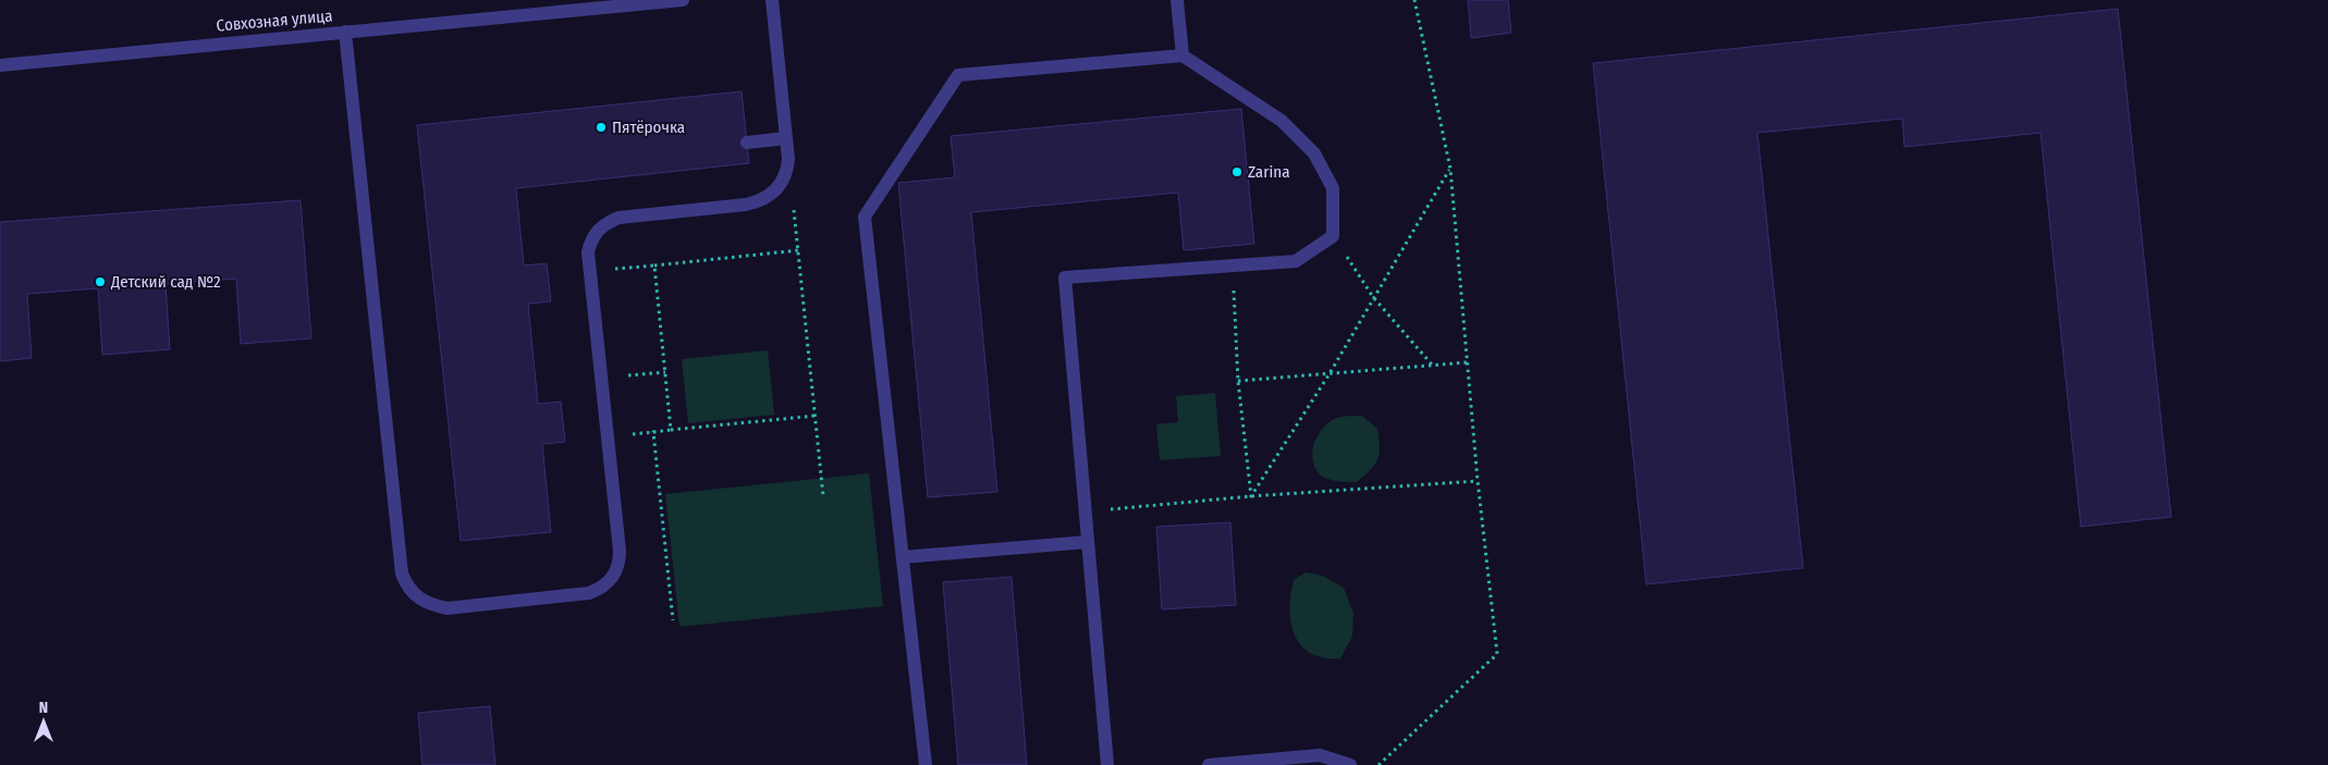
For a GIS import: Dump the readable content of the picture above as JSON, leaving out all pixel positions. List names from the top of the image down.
{
  "streets": {
    "street": ["Совхозная улица"]
  },
  "places": ["Пятёрочка", "Zarina", "Детский сад №2"],
  "north": "top"
}
